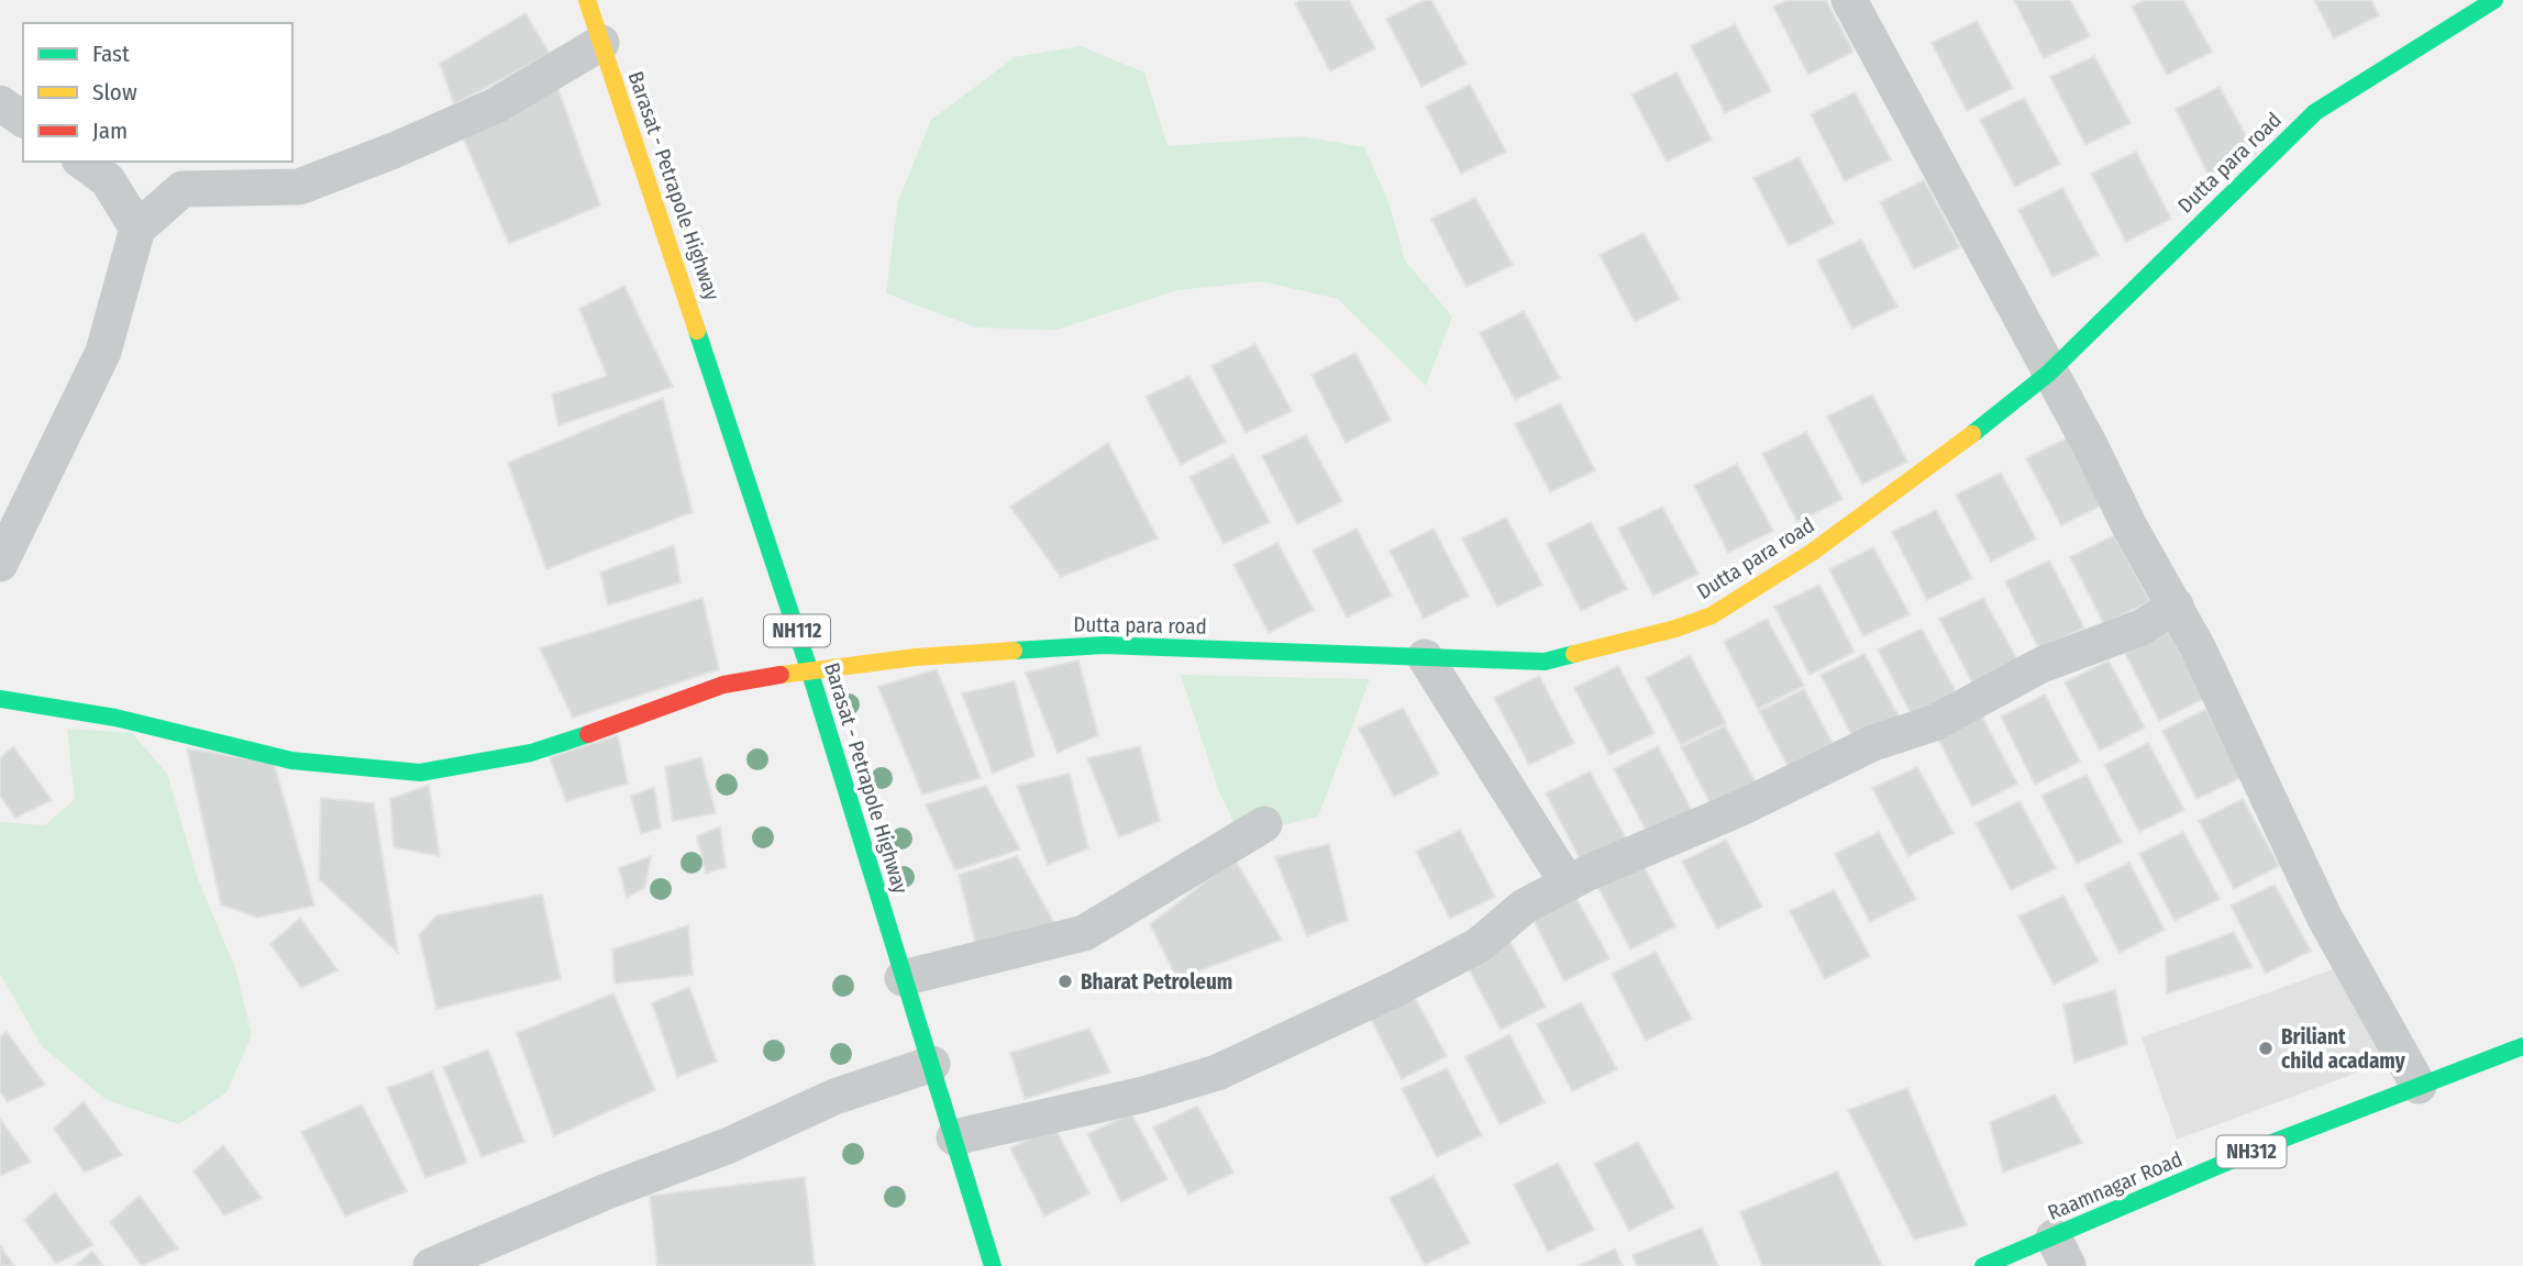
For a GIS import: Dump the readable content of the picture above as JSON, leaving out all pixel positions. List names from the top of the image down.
{
  "streets": {
    "main road": [
      "Dutta para road",
      "Barasat - Petrapole Highway",
      "NH112",
      "NH312",
      "Raamnagar Road"
    ]
  },
  "crossings": [
    ["Dutta para road", "Barasat - Petrapole Highway"]
  ],
  "places": ["Bharat Petroleum", "Briliant child acadamy"],
  "legend": ["Fast", "Slow", "Jam"]
}
